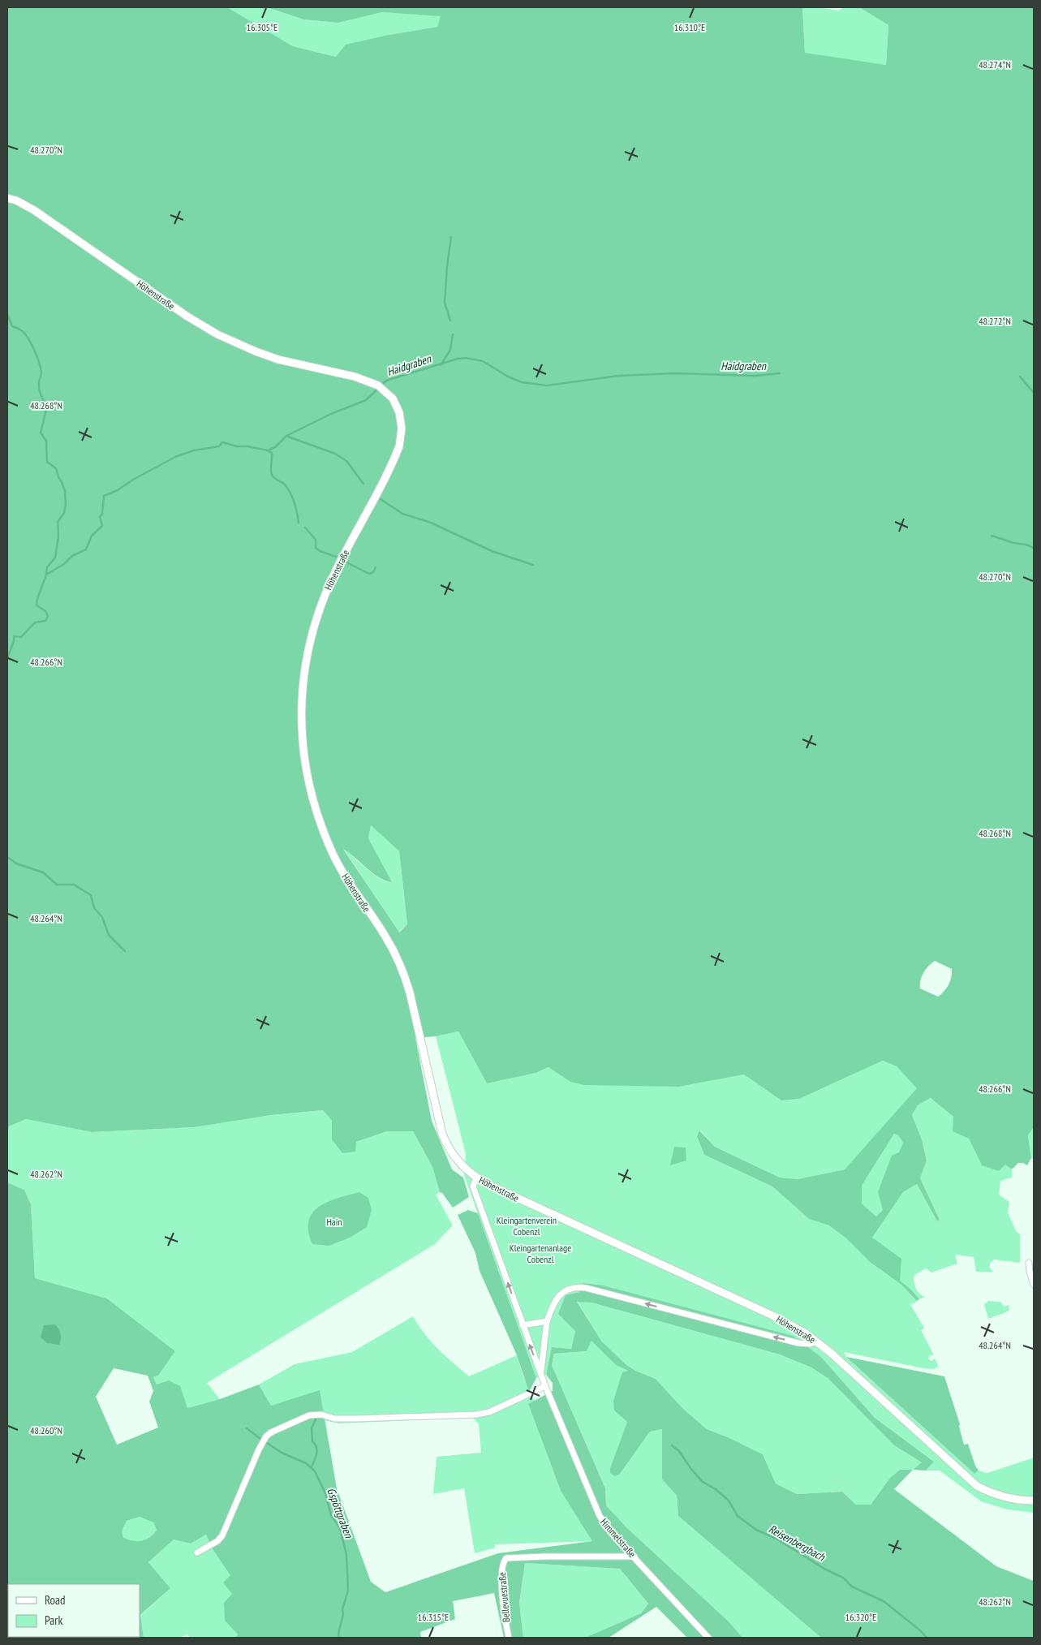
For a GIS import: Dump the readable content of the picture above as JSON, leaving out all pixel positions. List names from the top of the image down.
{
  "streets": {
    "street": ["Höhenstraße", "Himmelstraße", "Bellevuestraße"]
  },
  "crossings": [
    ["Höhenstraße", "Himmelstraße"],
    ["Himmelstraße", "Bellevuestraße"]
  ],
  "water": ["Haidgraben", "Gspöttgraben", "Reisenbergbach"],
  "parks": ["Kleingartenverein Cobenzl", "Hain", "Kleingartenanlage Cobenzl"],
  "legend": ["Road", "Park"],
  "coordinates": [
    "16.305°E",
    "16.310°E",
    "48.274°N",
    "48.270°N",
    "48.272°N",
    "48.268°N",
    "48.266°N",
    "48.264°N",
    "48.262°N",
    "48.260°N",
    "16.315°E",
    "16.320°E"
  ]
}
